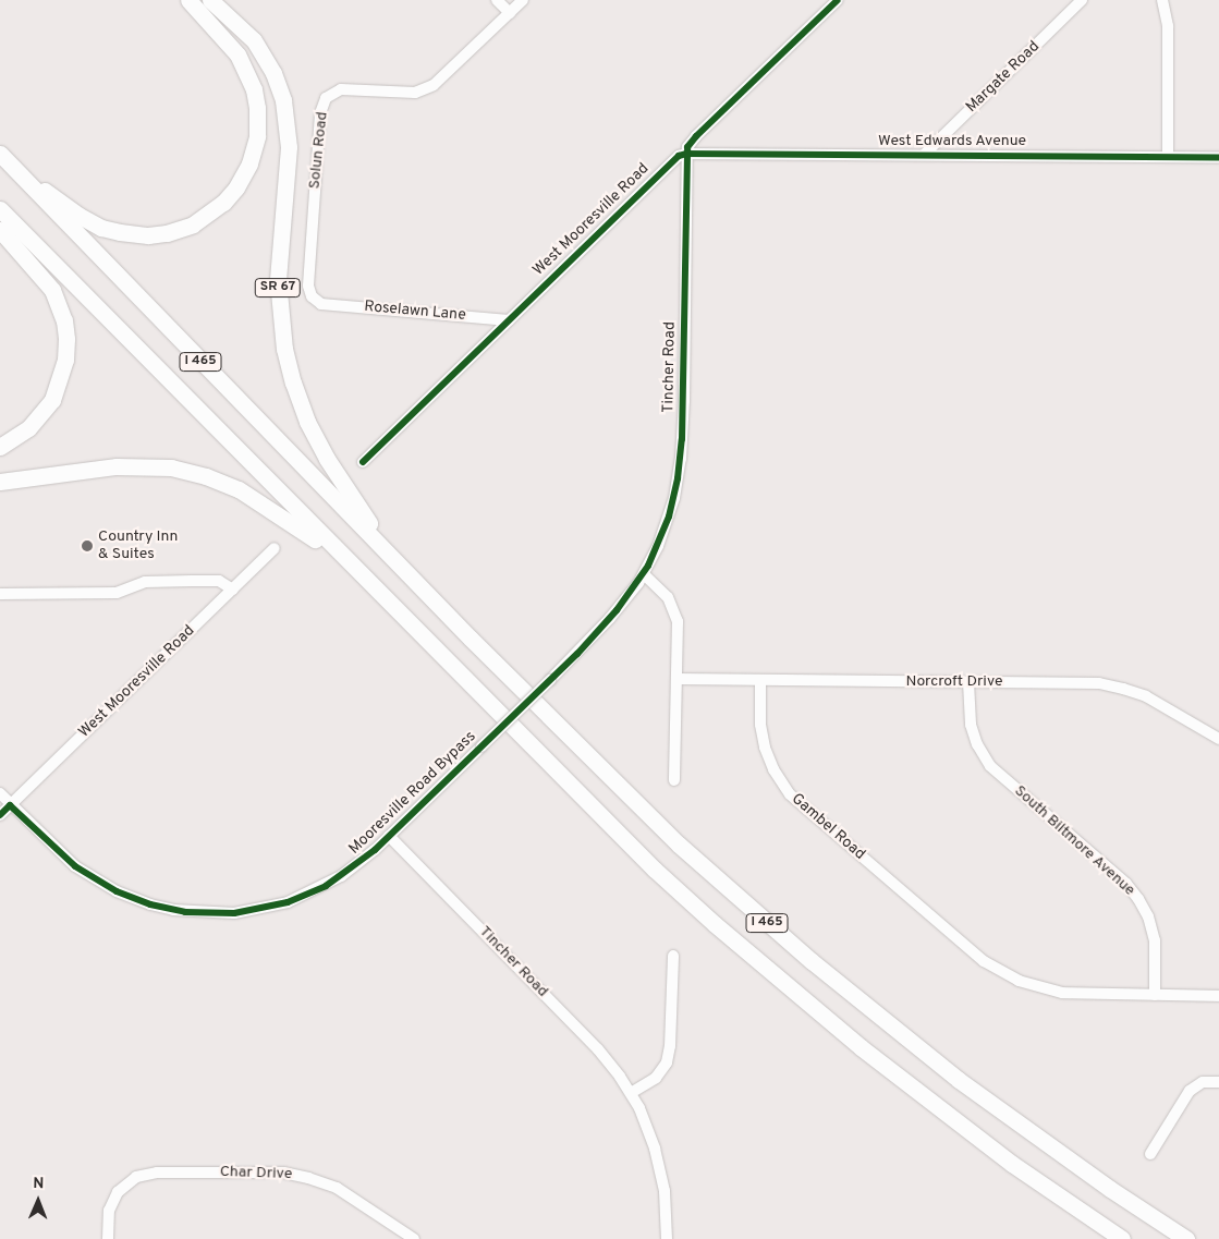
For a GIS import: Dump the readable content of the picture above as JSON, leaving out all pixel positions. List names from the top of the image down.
{
  "streets": {
    "highway": ["SR 67", "I 465"],
    "street": [
      "Margate Road",
      "West Edwards Avenue",
      "Solun Road",
      "West Mooresville Road",
      "Roselawn Lane",
      "Tincher Road",
      "Norcroft Drive",
      "Mooresville Road Bypass",
      "Gambel Road",
      "South Biltmore Avenue",
      "Char Drive"
    ]
  },
  "crossings": [
    ["Margate Road", "West Edwards Avenue"],
    ["West Edwards Avenue", "West Mooresville Road"],
    ["West Edwards Avenue", "Tincher Road"],
    ["Solun Road", "Roselawn Lane"],
    ["West Mooresville Road", "Roselawn Lane"],
    ["West Mooresville Road", "Tincher Road"],
    ["West Mooresville Road", "Mooresville Road Bypass"],
    ["SR 67", "I 465"],
    ["Tincher Road", "Mooresville Road Bypass"],
    ["Norcroft Drive", "Gambel Road"],
    ["Norcroft Drive", "South Biltmore Avenue"],
    ["Gambel Road", "South Biltmore Avenue"]
  ],
  "places": ["Country Inn & Suites"],
  "north": "top"
}
